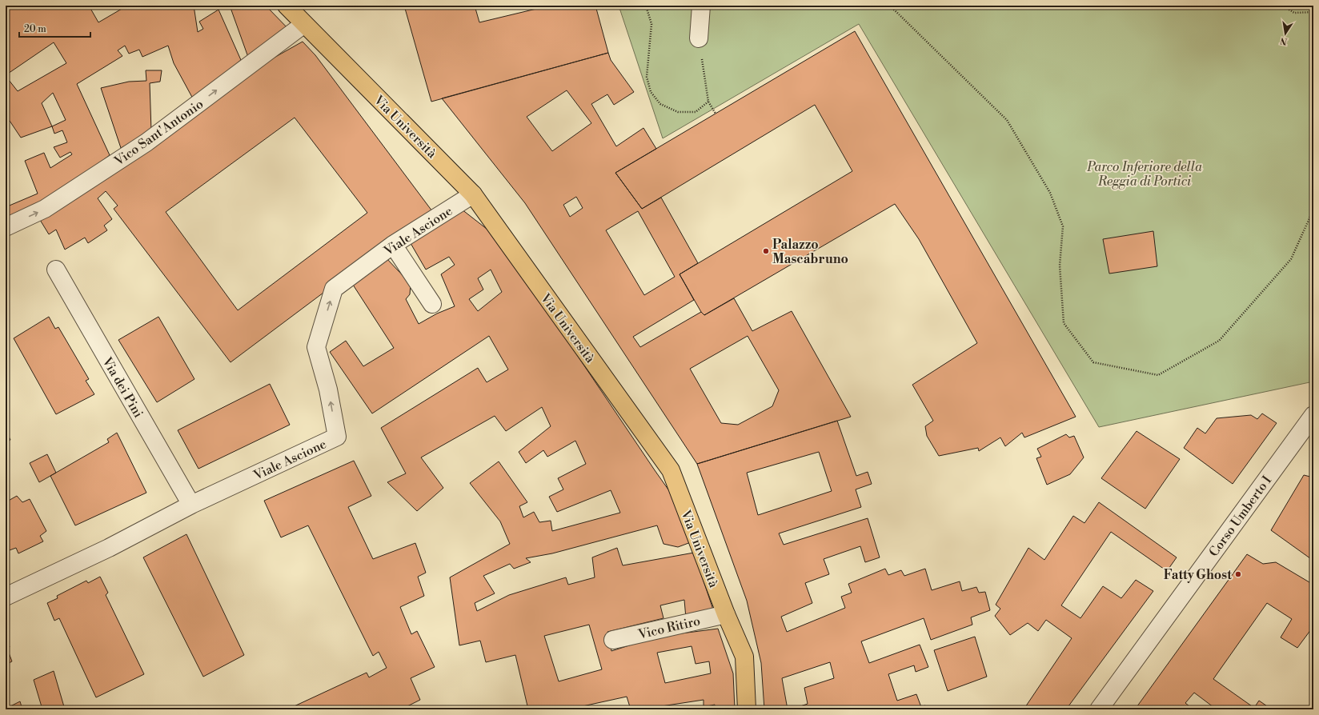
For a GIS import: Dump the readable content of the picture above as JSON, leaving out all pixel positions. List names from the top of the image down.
{
  "streets": {
    "main road": ["Via Università"],
    "street": [
      "Vico Sant'Antonio",
      "Viale Ascione",
      "Via dei Pini",
      "Corso Umberto I",
      "Vico Ritiro"
    ]
  },
  "crossings": [
    ["Via Università", "Vico Sant'Antonio"],
    ["Via Università", "Viale Ascione"],
    ["Via Università", "Vico Ritiro"],
    ["Viale Ascione", "Via dei Pini"]
  ],
  "one_way": ["Vico Sant'Antonio", "Viale Ascione"],
  "parks": ["Parco Inferiore della Reggia di Portici"],
  "places": ["Palazzo Mascabruno", "Fatty Ghost"],
  "scale_bar": "20 m",
  "north": "bottom"
}
